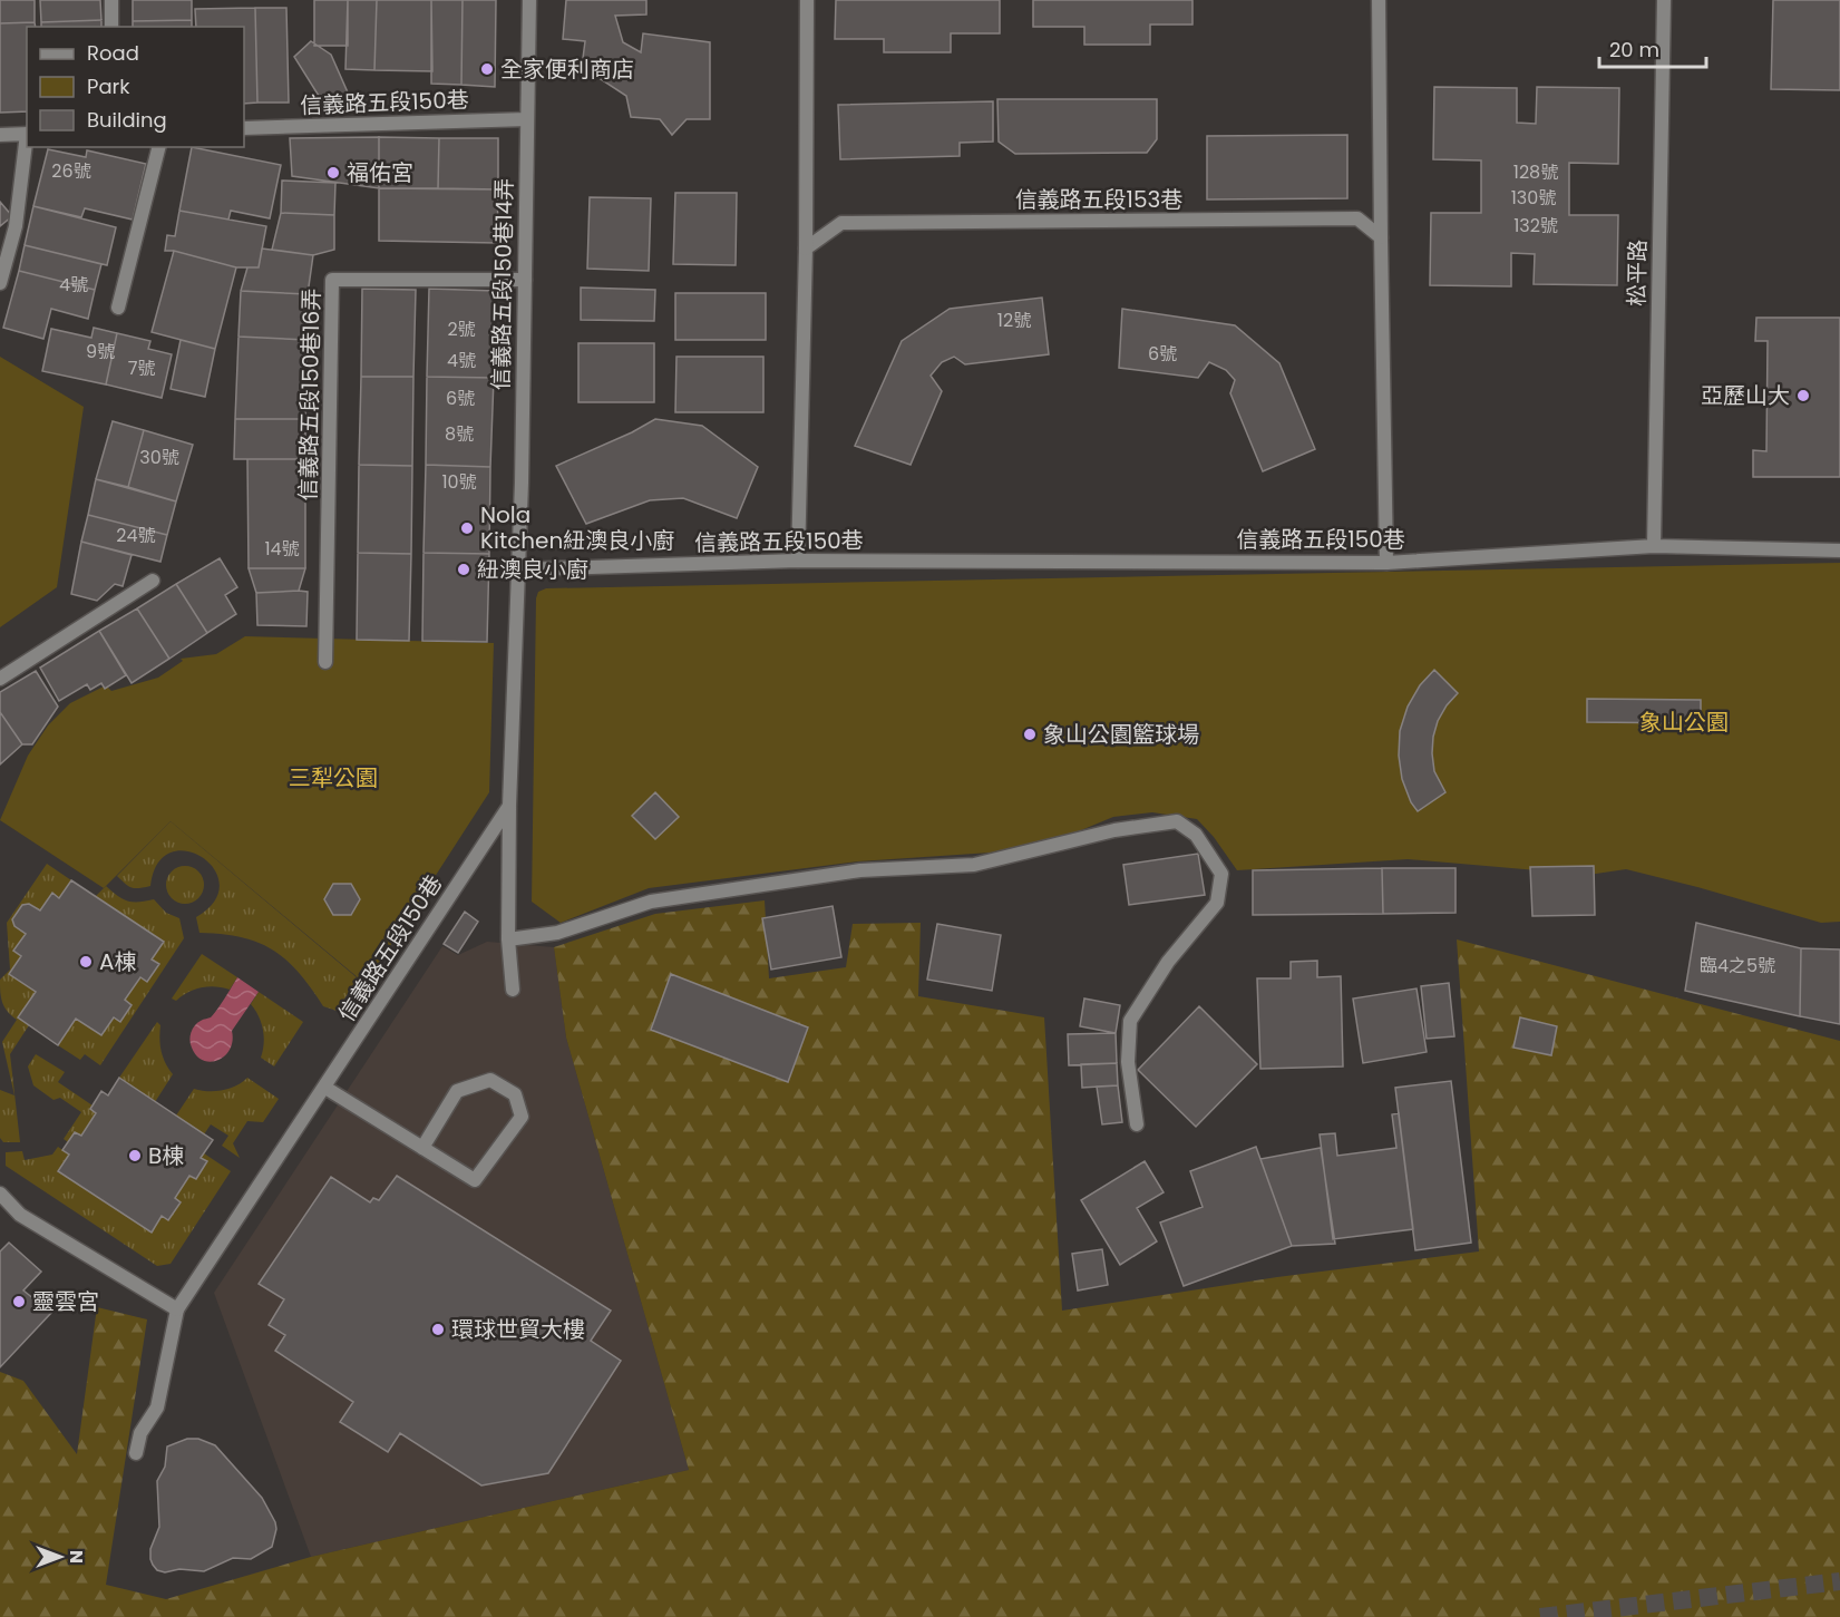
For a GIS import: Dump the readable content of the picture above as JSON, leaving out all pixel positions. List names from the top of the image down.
{
  "streets": {
    "street": [
      "信義路五段150巷",
      "信義路五段153巷",
      "松平路",
      "信義路五段150巷14弄",
      "信義路五段150巷16弄"
    ]
  },
  "crossings": [
    ["信義路五段150巷", "松平路"],
    ["信義路五段150巷", "信義路五段150巷14弄"],
    ["信義路五段150巷14弄", "信義路五段150巷16弄"]
  ],
  "parks": ["象山公園", "三犁公園"],
  "places": [
    "全家便利商店",
    "福佑宮",
    "亞歷山大",
    "Nola Kitchen紐澳良小廚",
    "紐澳良小廚",
    "象山公園籃球場",
    "A棟",
    "B棟",
    "靈雲宮",
    "環球世貿大樓"
  ],
  "house_numbers": [
    "26號",
    "128號",
    "130號",
    "132號",
    "4號",
    "12號",
    "2號",
    "9號",
    "6號",
    "4號",
    "7號",
    "6號",
    "8號",
    "30號",
    "10號",
    "24號",
    "14號",
    "臨4之5號"
  ],
  "legend": ["Road", "Park", "Building"],
  "scale_bar": "20 m",
  "north": "right"
}
